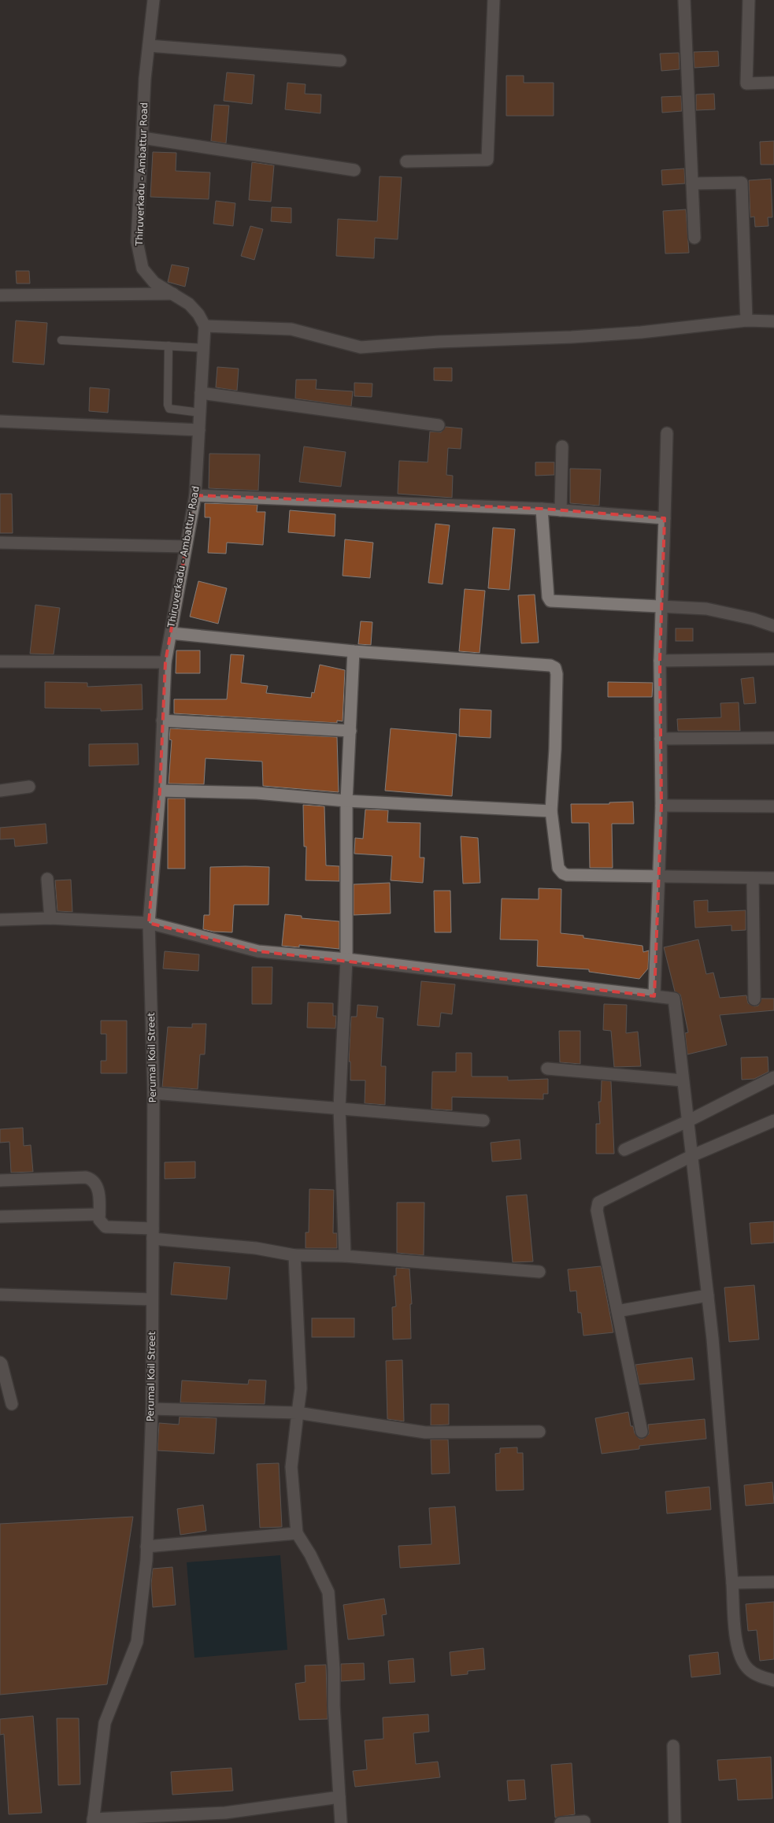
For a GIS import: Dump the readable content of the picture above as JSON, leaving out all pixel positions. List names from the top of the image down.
{
  "streets": {
    "street": ["Thiruverkadu - Ambattur Road", "Perumal Koil Street"]
  },
  "crossings": [
    ["Thiruverkadu - Ambattur Road", "Perumal Koil Street"]
  ]
}
